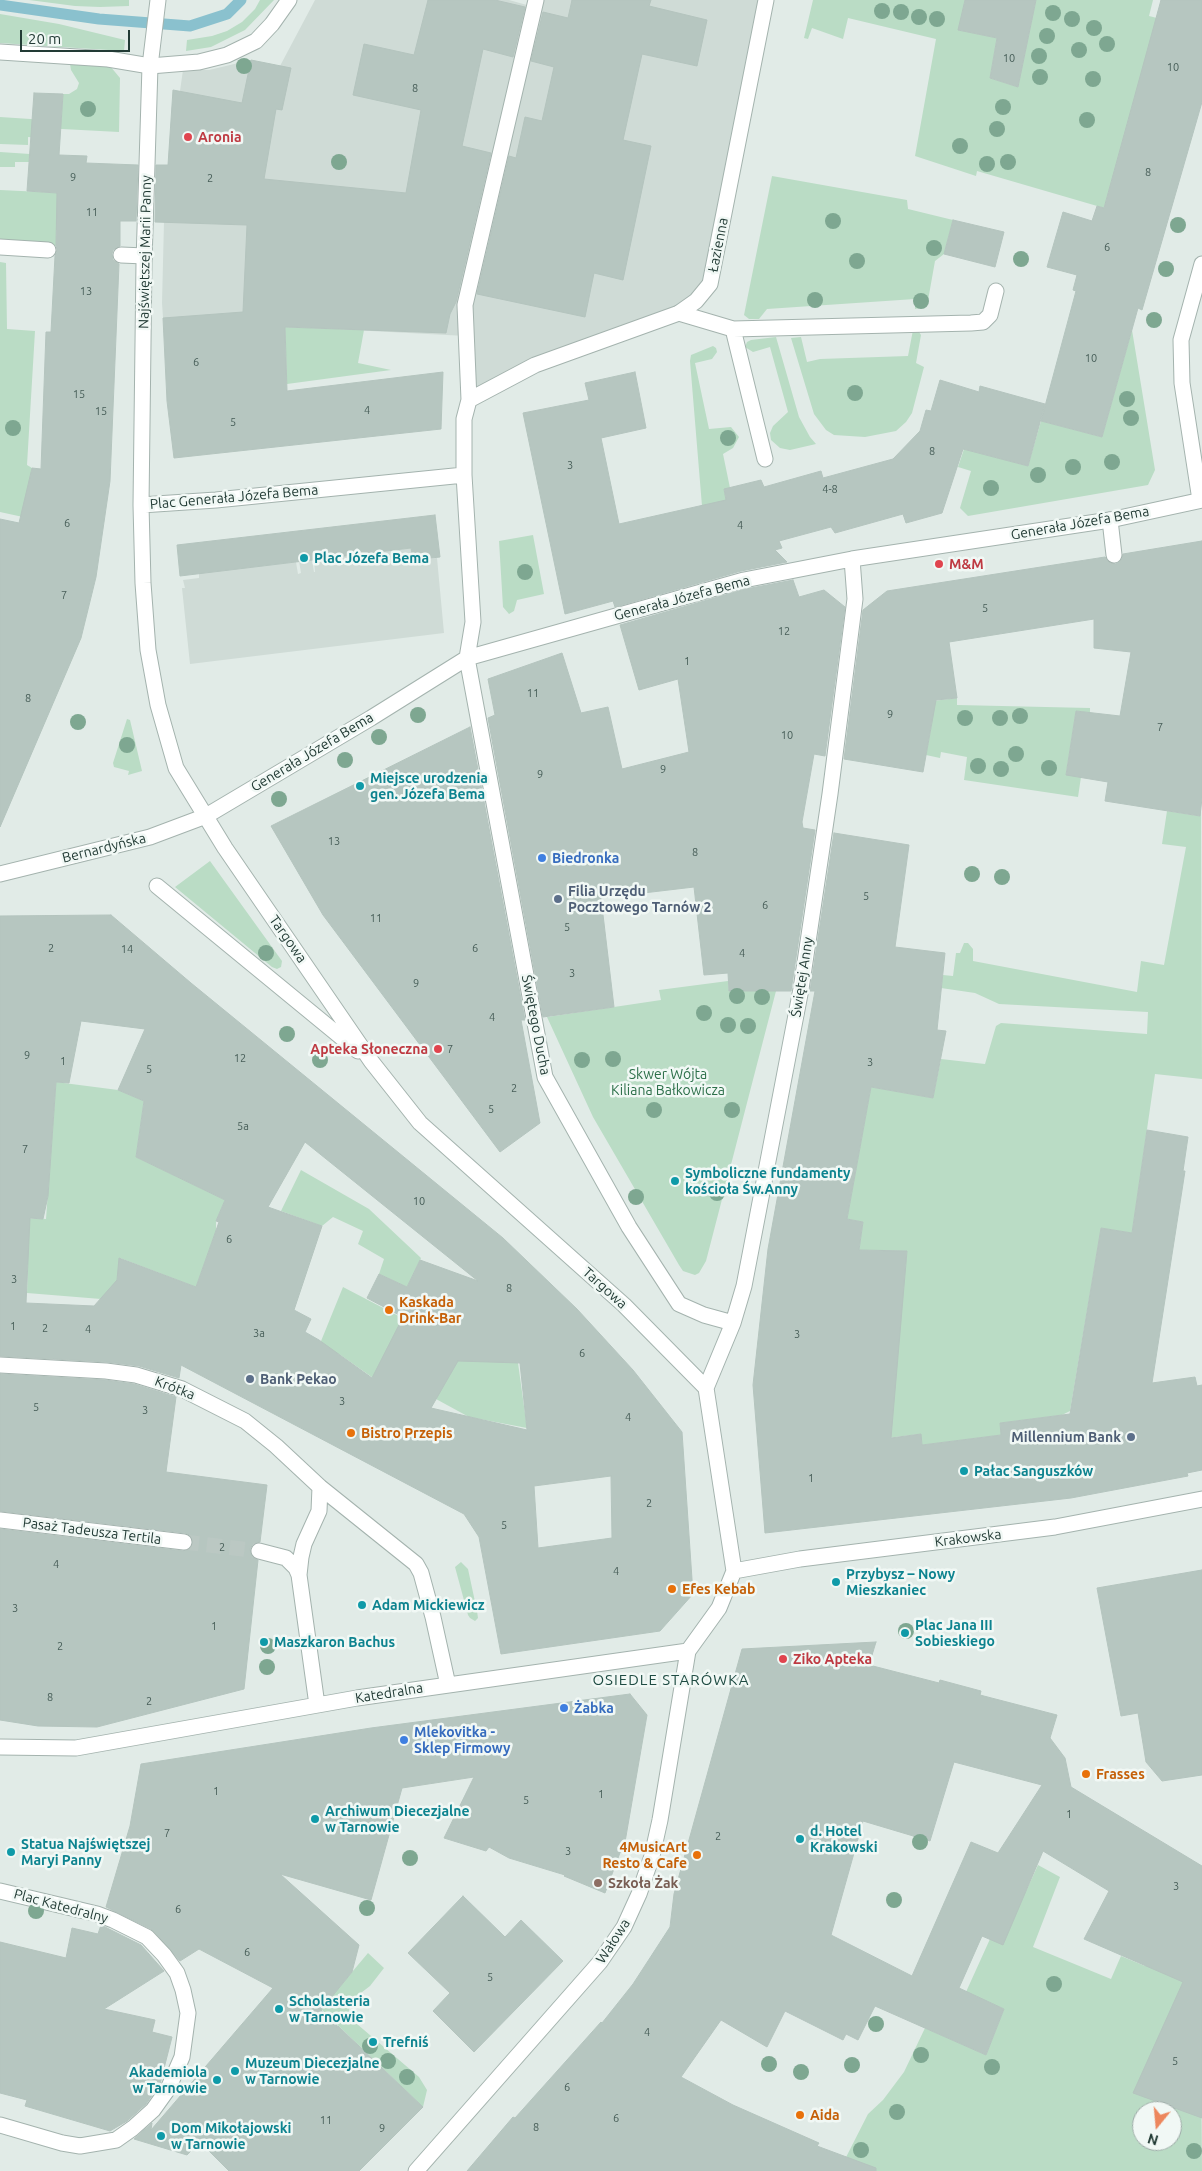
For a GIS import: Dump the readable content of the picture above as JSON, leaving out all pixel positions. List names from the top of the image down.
{
  "streets": {
    "street": [
      "Łazienna",
      "Najświętszej Marii Panny",
      "Plac Generała Józefa Bema",
      "Generała Józefa Bema",
      "Bernardyńska",
      "Targowa",
      "Świętej Anny",
      "Świętego Ducha",
      "Krótka",
      "Pasaż Tadeusza Tertila",
      "Krakowska",
      "Katedralna",
      "Plac Katedralny",
      "Wałowa"
    ]
  },
  "crossings": [
    ["Najświętszej Marii Panny", "Plac Generała Józefa Bema"],
    ["Plac Generała Józefa Bema", "Generała Józefa Bema"],
    ["Plac Generała Józefa Bema", "Bernardyńska"],
    ["Plac Generała Józefa Bema", "Targowa"],
    ["Generała Józefa Bema", "Bernardyńska"],
    ["Generała Józefa Bema", "Targowa"],
    ["Generała Józefa Bema", "Świętej Anny"],
    ["Generała Józefa Bema", "Świętego Ducha"],
    ["Bernardyńska", "Targowa"],
    ["Targowa", "Świętej Anny"],
    ["Świętej Anny", "Świętego Ducha"],
    ["Krótka", "Katedralna"],
    ["Katedralna", "Wałowa"]
  ],
  "districts": ["OSIEDLE STARÓWKA"],
  "parks": ["Skwer Wójta Kiliana Bałkowicza"],
  "places": [
    "Aronia",
    "Plac Józefa Bema",
    "M&M",
    "Miejsce urodzenia gen. Józefa Bema",
    "Biedronka",
    "Filia Urzędu Pocztowego Tarnów 2",
    "Apteka Słoneczna",
    "Symboliczne fundamenty kościoła Św.Anny",
    "Kaskada Drink-Bar",
    "Bank Pekao",
    "Bistro Przepis",
    "Millennium Bank",
    "Pałac Sanguszków",
    "Przybysz – Nowy Mieszkaniec",
    "Efes Kebab",
    "Adam Mickiewicz",
    "Plac Jana III Sobieskiego",
    "Maszkaron Bachus",
    "Ziko Apteka",
    "Żabka",
    "Mlekovitka - Sklep Firmowy",
    "Frasses",
    "Archiwum Diecezjalne w Tarnowie",
    "d. Hotel Krakowski",
    "Statua Najświętszej Maryi Panny",
    "4MusicArt Resto & Cafe",
    "Szkoła Żak",
    "Scholasteria w Tarnowie",
    "Trefniś",
    "Muzeum Diecezjalne w Tarnowie",
    "Akademiola w Tarnowie",
    "Aida",
    "Dom Mikołajowski w Tarnowie"
  ],
  "house_numbers": [
    "10",
    "10",
    "8",
    "8",
    "9",
    "2",
    "11",
    "6",
    "13",
    "10",
    "6",
    "15",
    "4",
    "15",
    "5",
    "8",
    "3",
    "4-8",
    "6",
    "4",
    "7",
    "5",
    "12",
    "1",
    "11",
    "8",
    "9",
    "7",
    "10",
    "9",
    "9",
    "13",
    "8",
    "5",
    "6",
    "11",
    "5",
    "2",
    "6",
    "14",
    "4",
    "3",
    "9",
    "4",
    "7",
    "9",
    "12",
    "1",
    "3",
    "5",
    "2",
    "5",
    "5a",
    "7",
    "10",
    "6",
    "3",
    "8",
    "1",
    "2",
    "4",
    "3a",
    "3",
    "6",
    "3",
    "5",
    "3",
    "4",
    "1",
    "2",
    "5",
    "2",
    "4",
    "4",
    "3",
    "1",
    "2",
    "8",
    "2",
    "1",
    "1",
    "5",
    "1",
    "7",
    "2",
    "3",
    "3",
    "6",
    "6",
    "5",
    "4",
    "5",
    "6",
    "6",
    "11",
    "8",
    "9"
  ],
  "scale_bar": "20 m",
  "north": "bottom"
}
